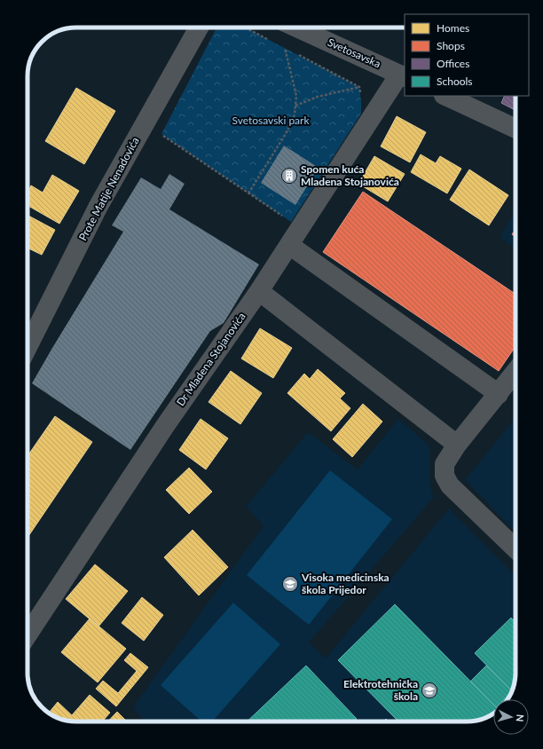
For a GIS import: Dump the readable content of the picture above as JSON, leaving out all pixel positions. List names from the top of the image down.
{
  "streets": {
    "street": ["Svetosavska", "Prote Matije Nenadovića", "Dr Mladena Stojanovića"]
  },
  "crossings": [
    ["Svetosavska", "Dr Mladena Stojanovića"]
  ],
  "parks": ["Svetosavski park"],
  "places": {
    "building": ["Spomen kuća Mladena Stojanovića"],
    "school or university": ["Visoka medicinska škola Prijedor", "Elektrotehnička škola"]
  },
  "legend": [
    "Homes",
    "Shops",
    "Offices",
    "Schools"
  ],
  "north": "right"
}
